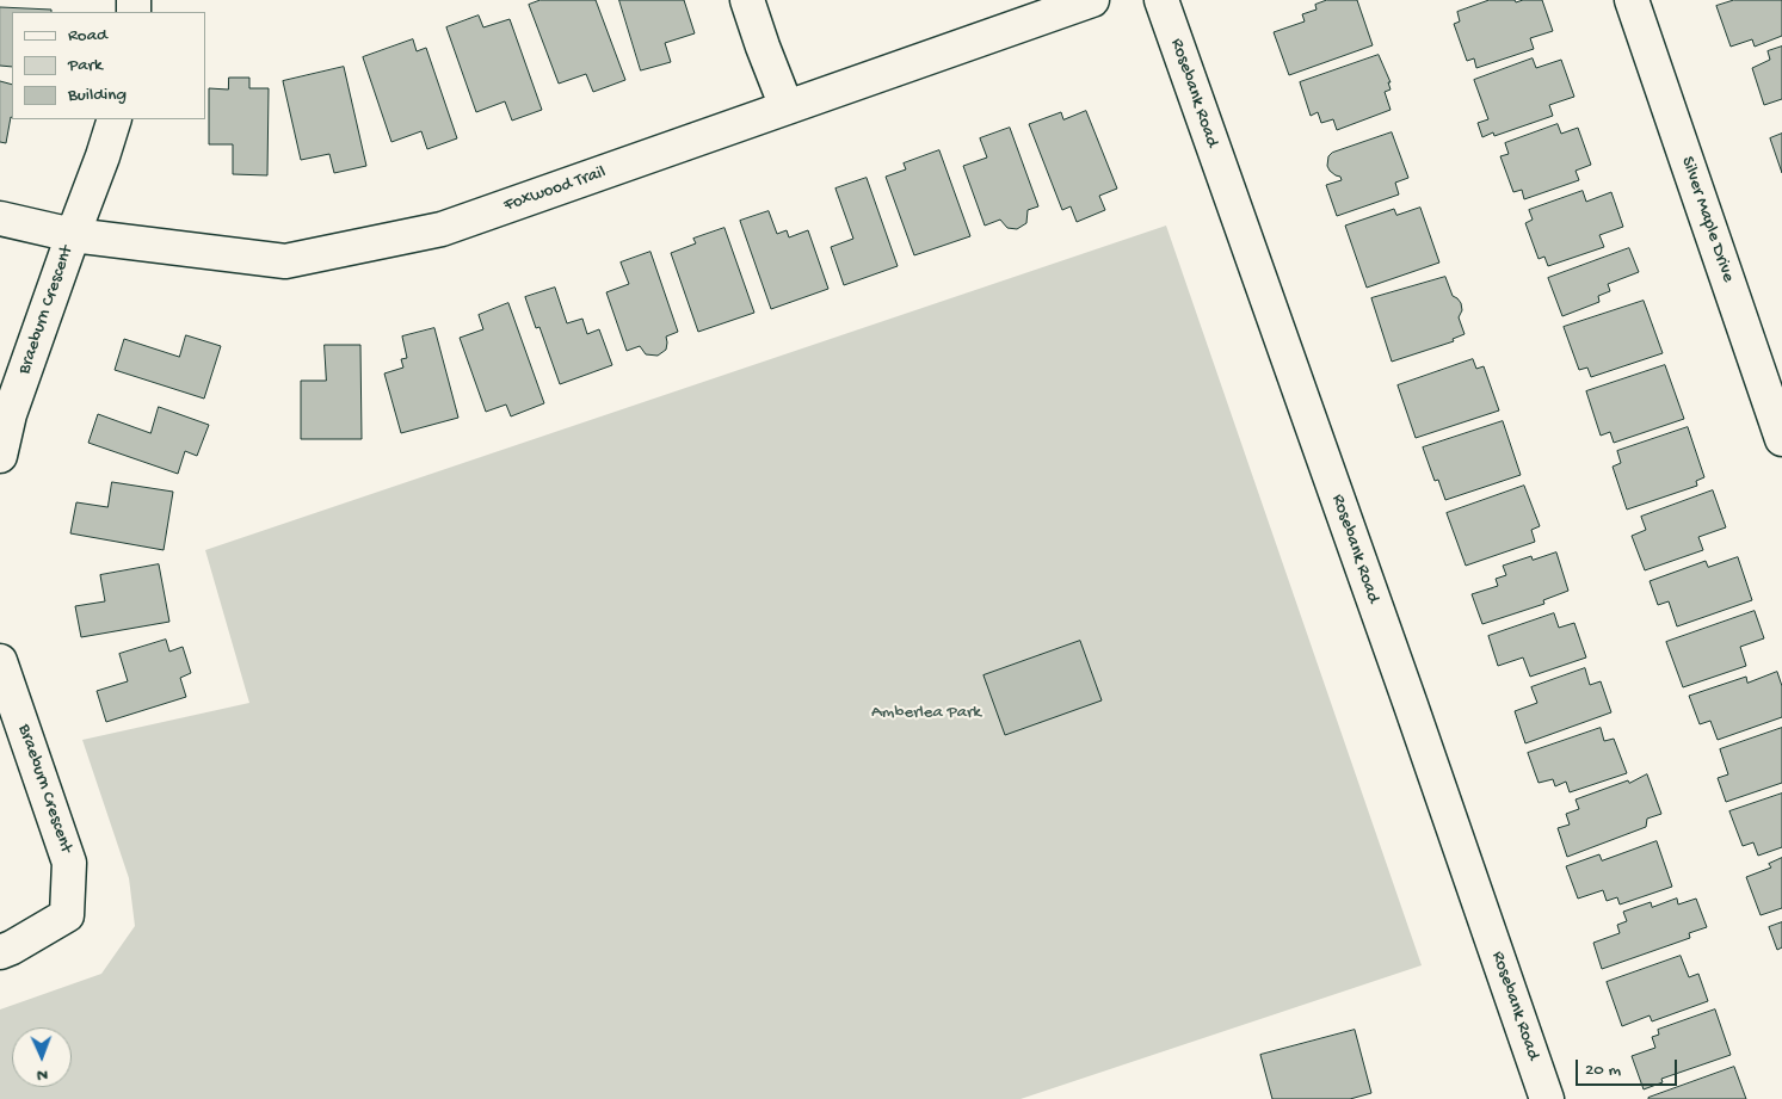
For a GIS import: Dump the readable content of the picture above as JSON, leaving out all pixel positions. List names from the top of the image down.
{
  "streets": {
    "street": [
      "Rosebank Road",
      "Foxwood Trail",
      "Silver Maple Drive",
      "Braeburn Crescent"
    ]
  },
  "crossings": [
    ["Foxwood Trail", "Braeburn Crescent"]
  ],
  "parks": ["Amberlea Park"],
  "legend": ["Road", "Park", "Building"],
  "scale_bar": "20 m",
  "north": "bottom"
}
